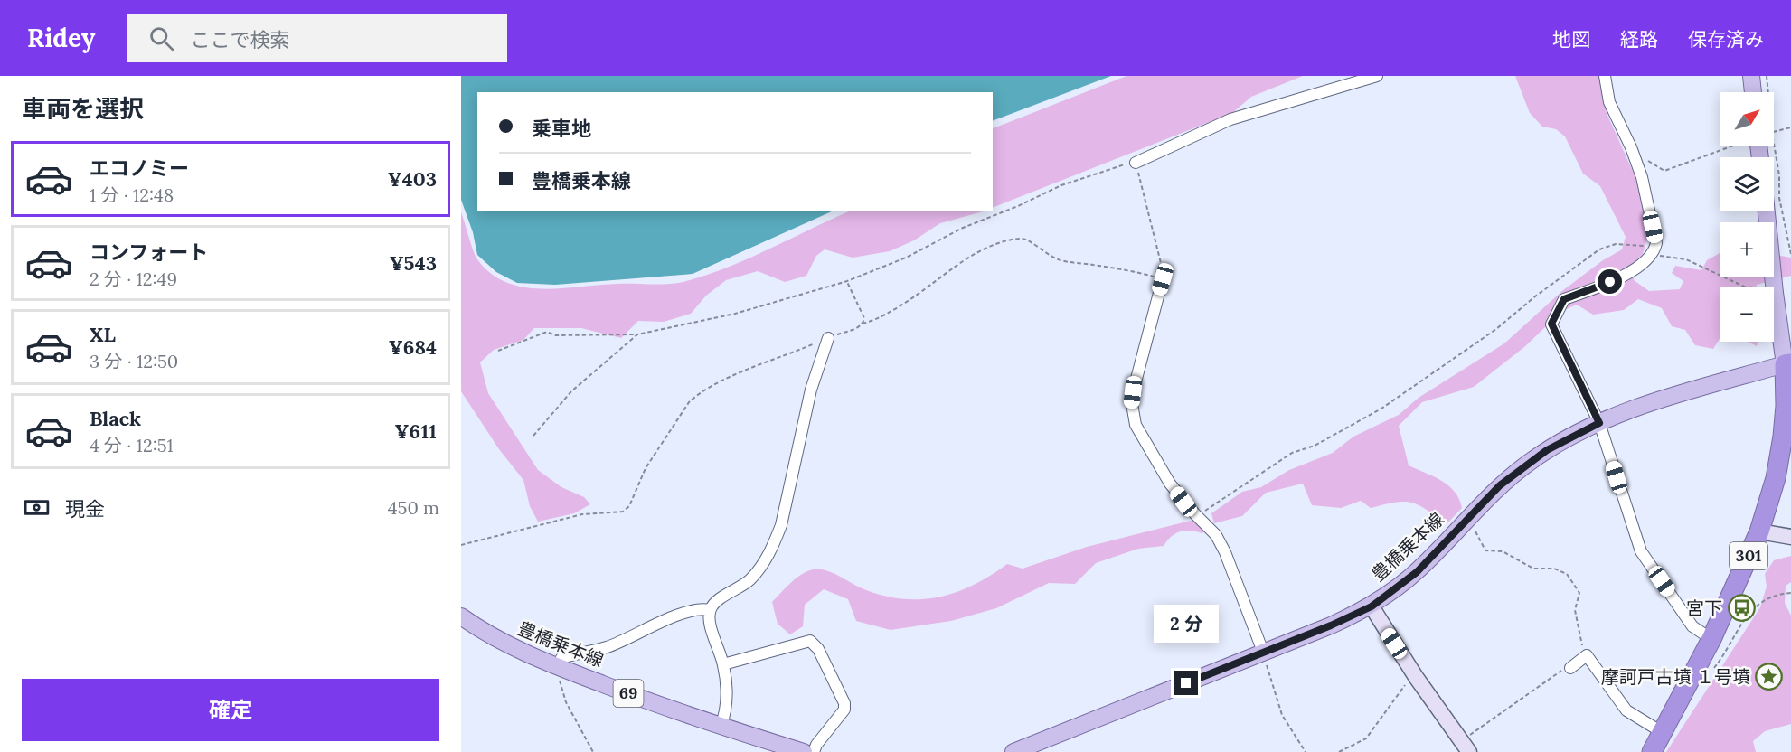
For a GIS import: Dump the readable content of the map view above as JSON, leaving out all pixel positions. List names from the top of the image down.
{
  "streets": {
    "highway": ["301"],
    "main road": ["豊橋乗本線", "69"]
  },
  "crossings": [
    ["豊橋乗本線", "301"]
  ],
  "places": {
    "bus stop": ["宮下"],
    "place": ["摩訶戸古墳 １号墳"]
  },
  "north": "top right",
  "page": {
    "header": "Ridey",
    "search": "ここで検索",
    "nav": ["地図", "経路", "保存済み"],
    "heading": "車両を選択",
    "map_buttons": ["+", "−"],
    "banner": ["乗車地", "豊橋乗本線"],
    "list": [
      {
        "name": "エコノミー",
        "note": "1 分 · 12:48",
        "value": "¥403"
      },
      {
        "name": "コンフォート",
        "note": "2 分 · 12:49",
        "value": "¥543"
      },
      {
        "name": "XL",
        "note": "3 分 · 12:50",
        "value": "¥684"
      },
      {
        "name": "Black",
        "note": "4 分 · 12:51",
        "value": "¥611"
      }
    ],
    "pay": ["現金", "450 m"],
    "bubble": "2 分",
    "buttons": "確定"
  }
}
